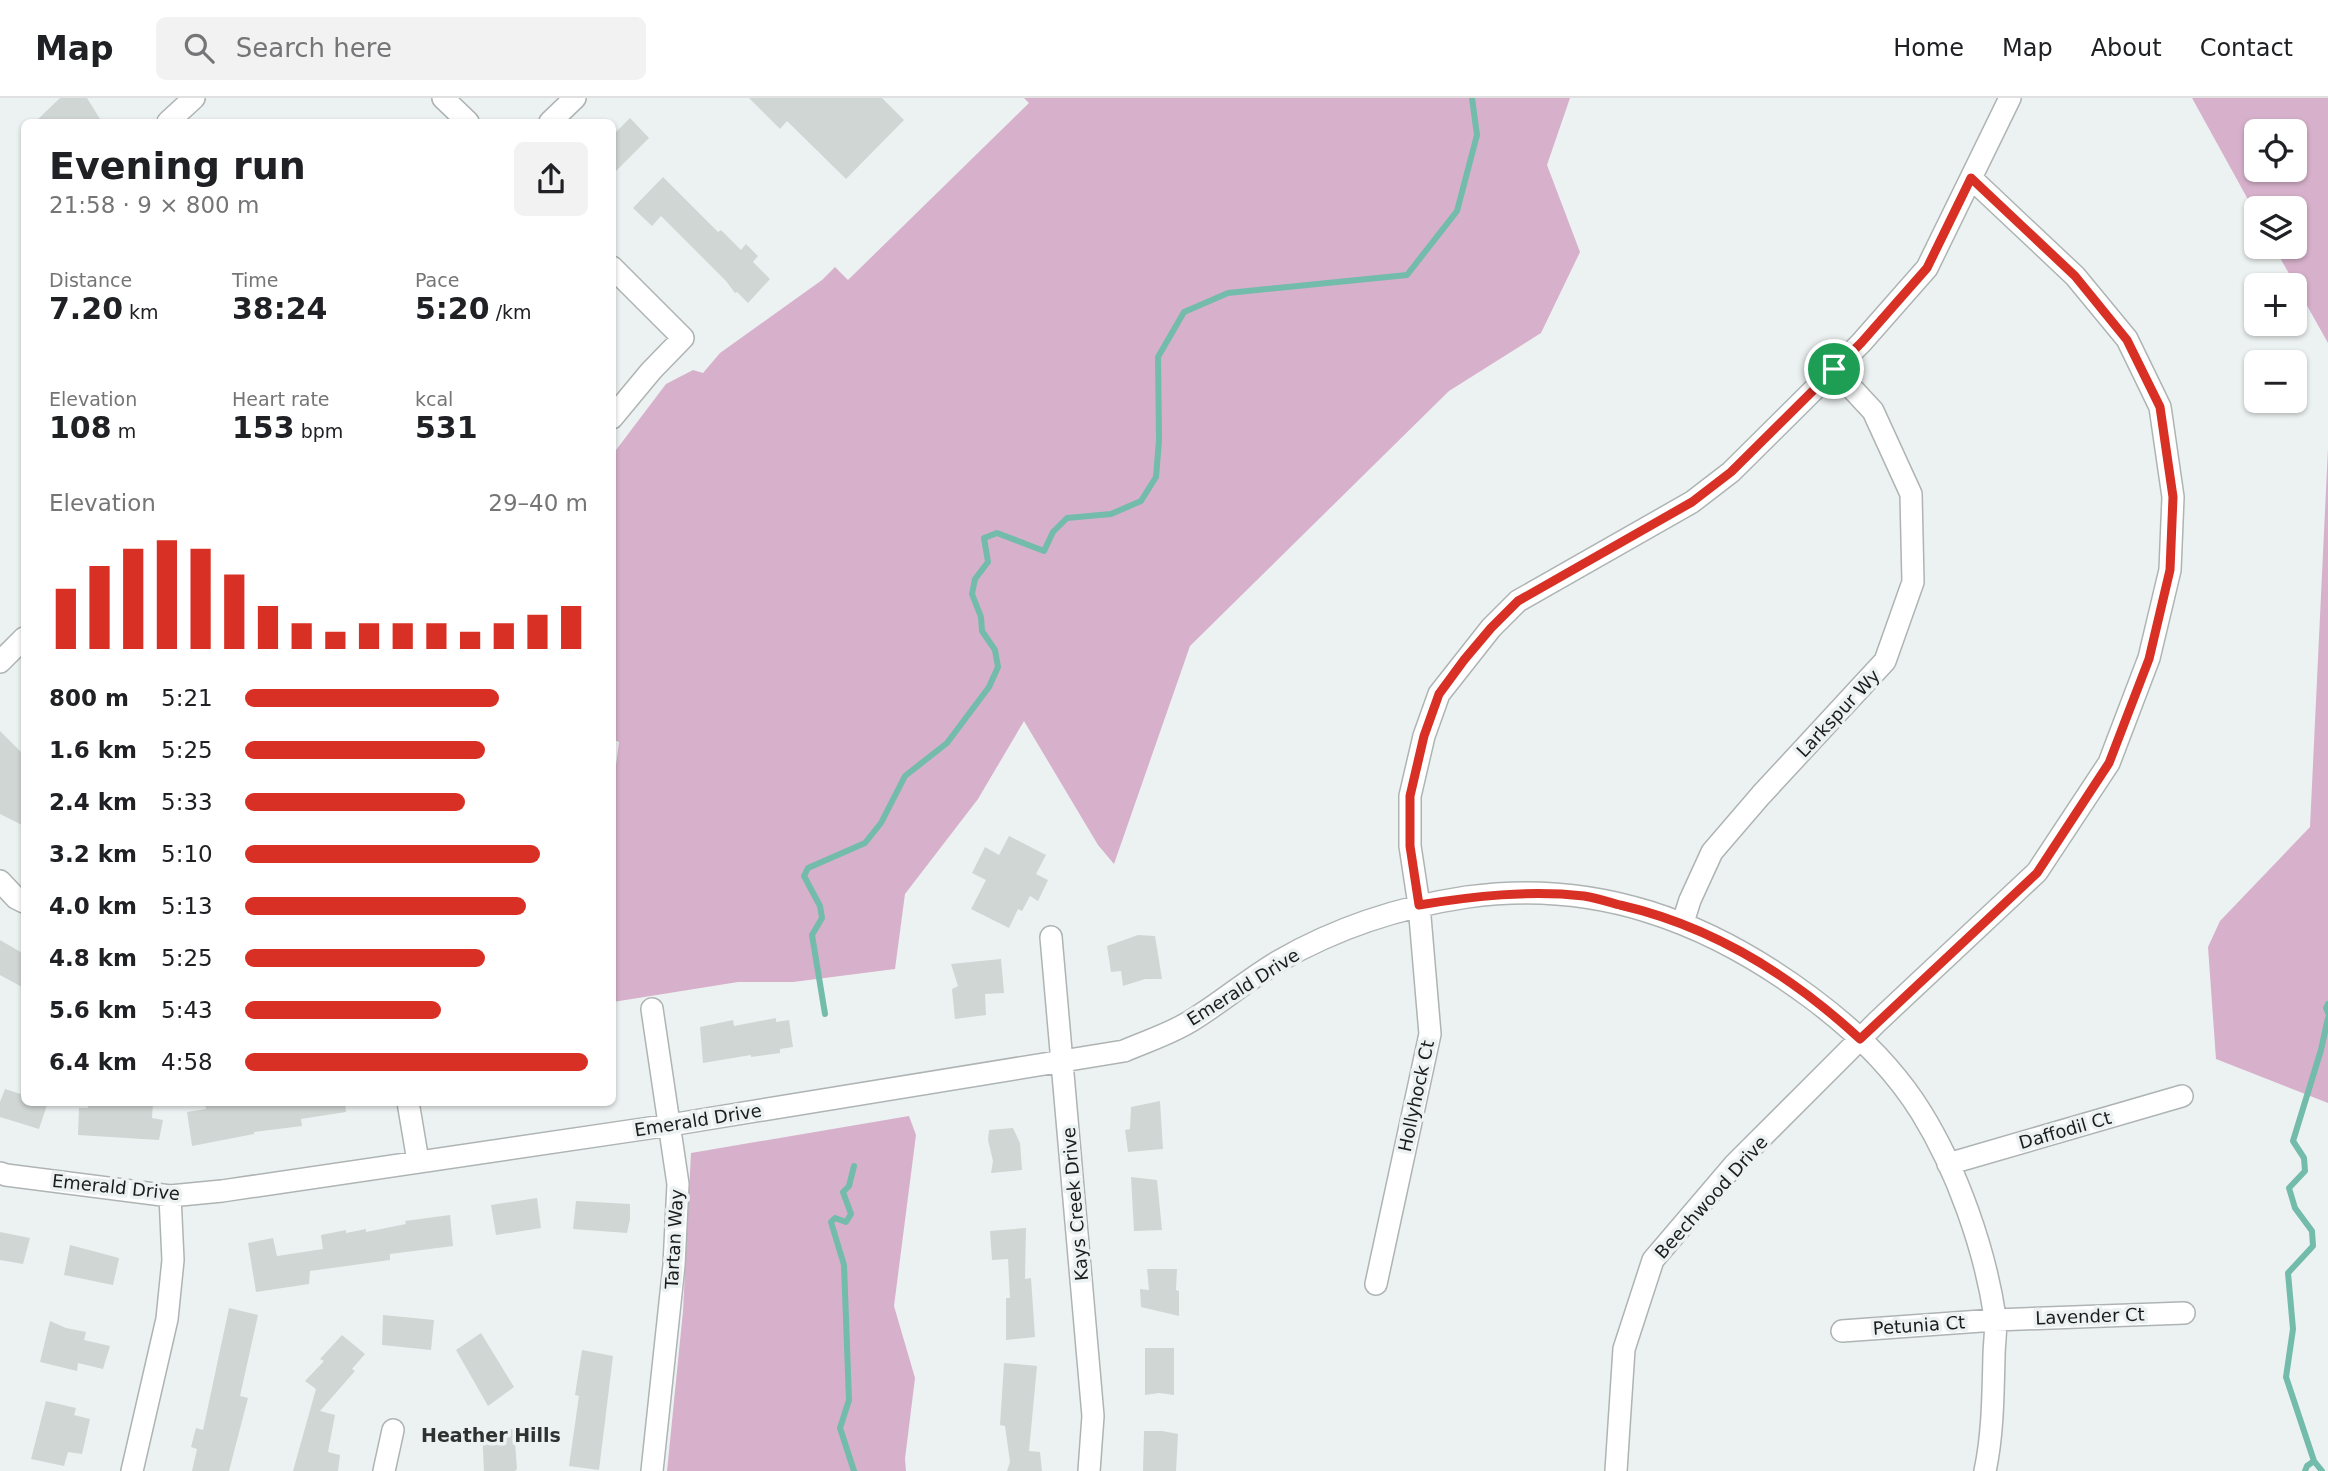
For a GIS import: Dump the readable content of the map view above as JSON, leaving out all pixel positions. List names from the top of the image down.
{
  "streets": {
    "street": [
      "Larkspur Wy",
      "Emerald Drive",
      "Hollyhock Ct",
      "Daffodil Ct",
      "Beechwood Drive",
      "Kays Creek Drive",
      "Tartan Way",
      "Lavender Ct",
      "Petunia Ct"
    ]
  },
  "crossings": [
    ["Larkspur Wy", "Emerald Drive"],
    ["Larkspur Wy", "Hollyhock Ct"],
    ["Emerald Drive", "Hollyhock Ct"],
    ["Emerald Drive", "Daffodil Ct"],
    ["Emerald Drive", "Beechwood Drive"],
    ["Emerald Drive", "Kays Creek Drive"],
    ["Emerald Drive", "Tartan Way"],
    ["Emerald Drive", "Lavender Ct"],
    ["Emerald Drive", "Petunia Ct"],
    ["Hollyhock Ct", "Beechwood Drive"],
    ["Lavender Ct", "Petunia Ct"]
  ],
  "districts": ["Heather Hills"],
  "page": {
    "header": "Map",
    "search": "Search here",
    "nav": [
      "Home",
      "Map",
      "About",
      "Contact"
    ],
    "map_buttons": ["+", "−"],
    "heading": ["Evening run", "21:58 · 9 × 800 m"],
    "stats": [
      ["Distance", "7.20 km"],
      ["Time", "38:24"],
      ["Pace", "5:20 /km"],
      ["Elevation", "108 m"],
      ["Heart rate", "153 bpm"],
      ["kcal", "531"]
    ],
    "chart": ["Elevation", "29–40 m"],
    "list": [
      {
        "name": "800 m",
        "note": "5:21"
      },
      {
        "name": "1.6 km",
        "note": "5:25"
      },
      {
        "name": "2.4 km",
        "note": "5:33"
      },
      {
        "name": "3.2 km",
        "note": "5:10"
      },
      {
        "name": "4.0 km",
        "note": "5:13"
      },
      {
        "name": "4.8 km",
        "note": "5:25"
      },
      {
        "name": "5.6 km",
        "note": "5:43"
      },
      {
        "name": "6.4 km",
        "note": "4:58"
      }
    ]
  }
}
